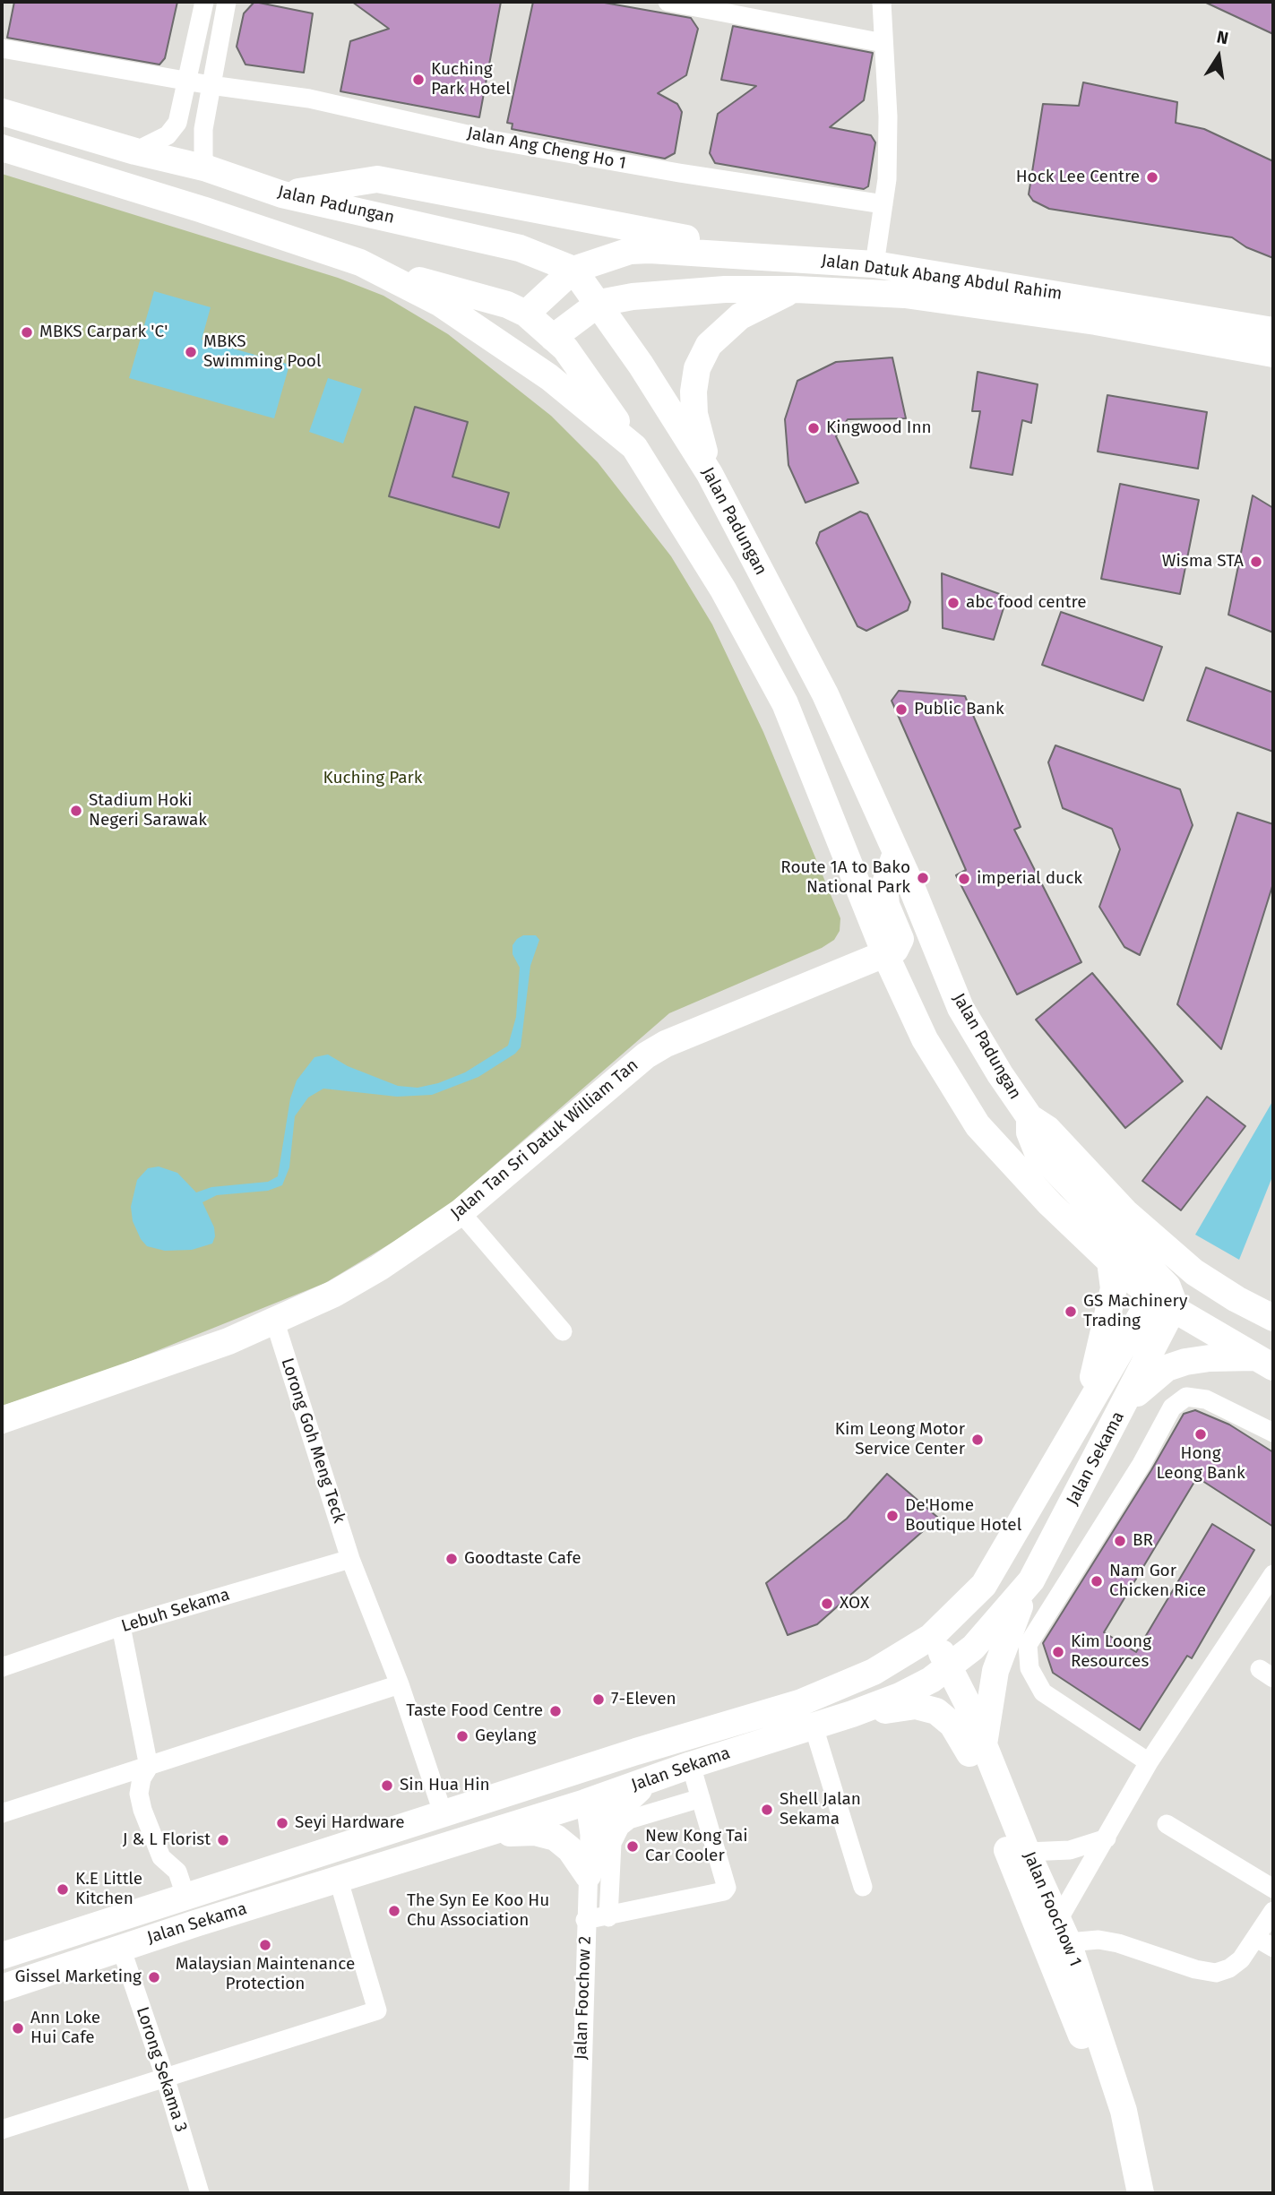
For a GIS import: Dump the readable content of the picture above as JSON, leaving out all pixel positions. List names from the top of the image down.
{
  "streets": {
    "main road": [
      "Jalan Padungan",
      "Jalan Datuk Abang Abdul Rahim",
      "Jalan Tan Sri Datuk William Tan",
      "Jalan Sekama",
      "Jalan Foochow 1"
    ],
    "street": [
      "Jalan Ang Cheng Ho 1",
      "Lorong Goh Meng Teck",
      "Lebuh Sekama",
      "Jalan Foochow 2",
      "Lorong Sekama 3"
    ]
  },
  "crossings": [
    ["Jalan Padungan", "Jalan Datuk Abang Abdul Rahim"],
    ["Jalan Tan Sri Datuk William Tan", "Lorong Goh Meng Teck"],
    ["Lorong Goh Meng Teck", "Jalan Sekama"],
    ["Lorong Goh Meng Teck", "Lebuh Sekama"],
    ["Jalan Sekama", "Jalan Foochow 1"],
    ["Jalan Sekama", "Jalan Foochow 2"],
    ["Jalan Sekama", "Lorong Sekama 3"]
  ],
  "parks": ["Kuching Park"],
  "places": [
    "Kuching Park Hotel",
    "Hock Lee Centre",
    "MBKS Carpark 'C'",
    "MBKS Swimming Pool",
    "Kingwood Inn",
    "Wisma STA",
    "abc food centre",
    "Public Bank",
    "Stadium Hoki Negeri Sarawak",
    "Route 1A to Bako National Park",
    "imperial duck",
    "GS Machinery Trading",
    "Hong Leong Bank",
    "Kim Leong Motor Service Center",
    "De'Home Boutique Hotel",
    "BR",
    "Goodtaste Cafe",
    "Nam Gor Chicken Rice",
    "XOX",
    "Kim Loong Resources",
    "7-Eleven",
    "Taste Food Centre",
    "Geylang",
    "Sin Hua Hin",
    "Shell Jalan Sekama",
    "Seyi Hardware",
    "J & L Florist",
    "New Kong Tai Car Cooler",
    "K.E Little Kitchen",
    "The Syn Ee Koo Hu Chu Association",
    "Malaysian Maintenance Protection",
    "Gissel Marketing",
    "Ann Loke Hui Cafe"
  ],
  "north": "top"
}
